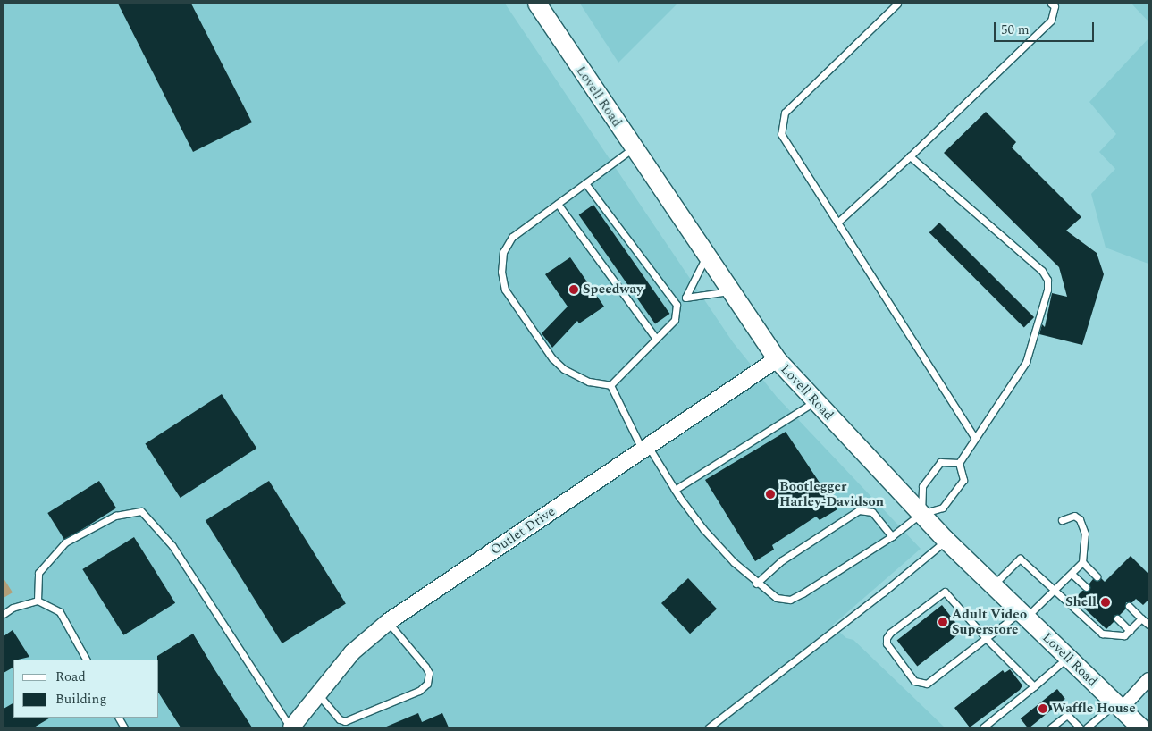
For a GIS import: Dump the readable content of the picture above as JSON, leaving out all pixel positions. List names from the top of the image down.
{
  "streets": {
    "main road": ["Lovell Road"],
    "street": ["Outlet Drive"]
  },
  "crossings": [
    ["Lovell Road", "Outlet Drive"]
  ],
  "places": [
    "Speedway",
    "Bootlegger Harley-Davidson",
    "Shell",
    "Adult Video Superstore",
    "Waffle House"
  ],
  "legend": ["Road", "Building"],
  "scale_bar": "50 m"
}
